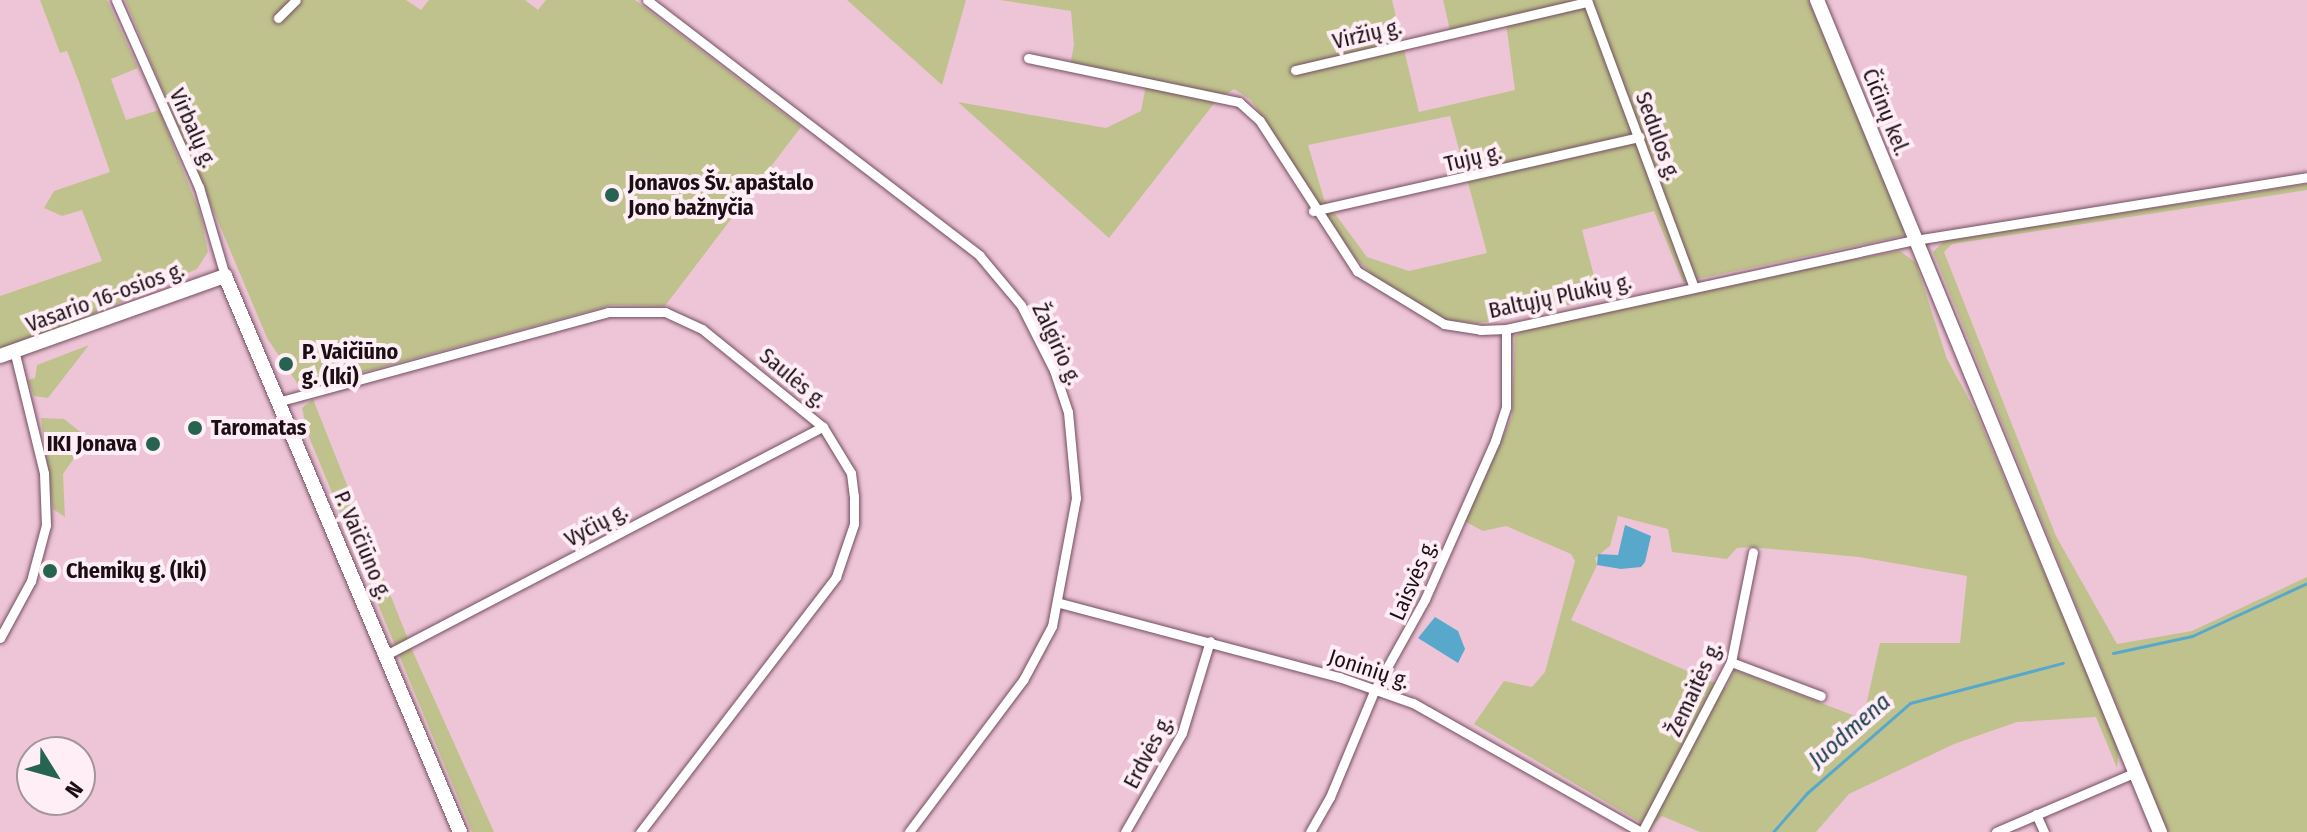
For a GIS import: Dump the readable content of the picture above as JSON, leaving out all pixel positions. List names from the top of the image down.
{
  "streets": {
    "main road": ["Čičinų kel.", "Vasario 16-osios g.", "P. Vaičiūno g."],
    "street": [
      "Viržių g.",
      "Virbalų g.",
      "Sedulos g.",
      "Tujų g.",
      "Baltųjų Plukių g.",
      "Žalgirio g.",
      "Saulės g.",
      "Vyčių g.",
      "Laisvės g.",
      "Joninių g.",
      "Žemaitės g.",
      "Erdvės g."
    ]
  },
  "crossings": [
    ["Viržių g.", "Sedulos g."],
    ["Čičinų kel.", "Baltųjų Plukių g."],
    ["Virbalų g.", "Vasario 16-osios g."],
    ["Virbalų g.", "P. Vaičiūno g."],
    ["Sedulos g.", "Tujų g."],
    ["Sedulos g.", "Baltųjų Plukių g."],
    ["Tujų g.", "Baltųjų Plukių g."],
    ["Baltųjų Plukių g.", "Laisvės g."],
    ["Vasario 16-osios g.", "P. Vaičiūno g."],
    ["Žalgirio g.", "Joninių g."],
    ["Saulės g.", "Vyčių g."],
    ["Saulės g.", "P. Vaičiūno g."],
    ["Vyčių g.", "P. Vaičiūno g."],
    ["Laisvės g.", "Joninių g."],
    ["Joninių g.", "Žemaitės g."],
    ["Joninių g.", "Erdvės g."]
  ],
  "water": ["Juodmena"],
  "places": [
    "Jonavos Šv. apaštalo Jono bažnyčia",
    "P. Vaičiūno g. (Iki)",
    "Taromatas",
    "IKI Jonava",
    "Chemikų g. (Iki)"
  ],
  "north": "bottom right"
}
